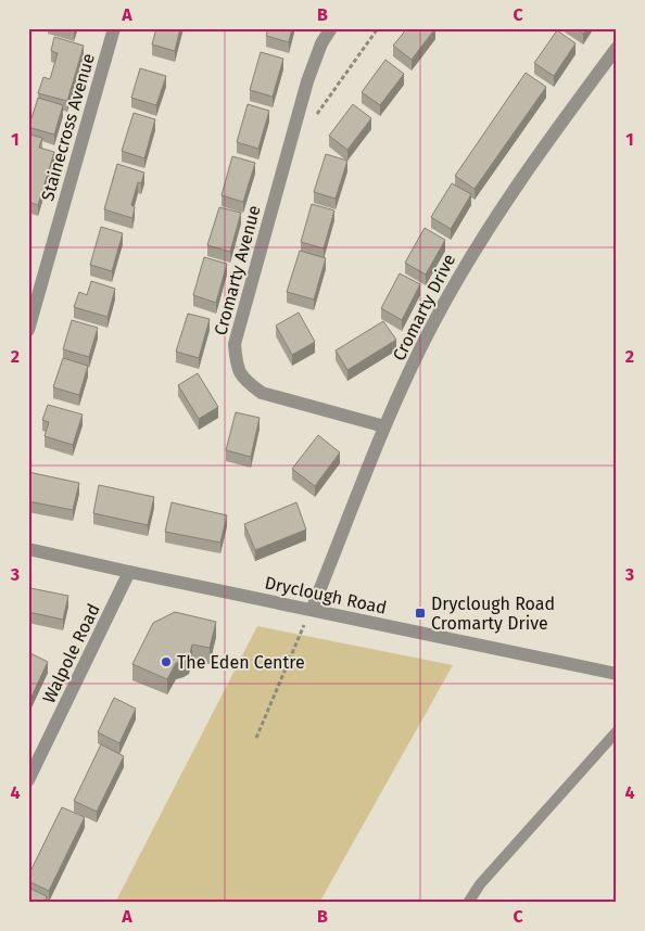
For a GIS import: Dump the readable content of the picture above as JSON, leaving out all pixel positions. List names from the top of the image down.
{
  "streets": {
    "street": [
      "Stainecross Avenue",
      "Cromarty Avenue",
      "Cromarty Drive",
      "Dryclough Road",
      "Walpole Road"
    ]
  },
  "crossings": [
    ["Cromarty Avenue", "Cromarty Drive"],
    ["Cromarty Drive", "Dryclough Road"],
    ["Dryclough Road", "Walpole Road"]
  ],
  "places": {
    "transit": ["Dryclough Road Cromarty Drive"],
    "other": ["The Eden Centre"]
  },
  "grid": {
    "columns": ["A", "B", "C"],
    "rows": [
      "1",
      "2",
      "3",
      "4"
    ]
  }
}
